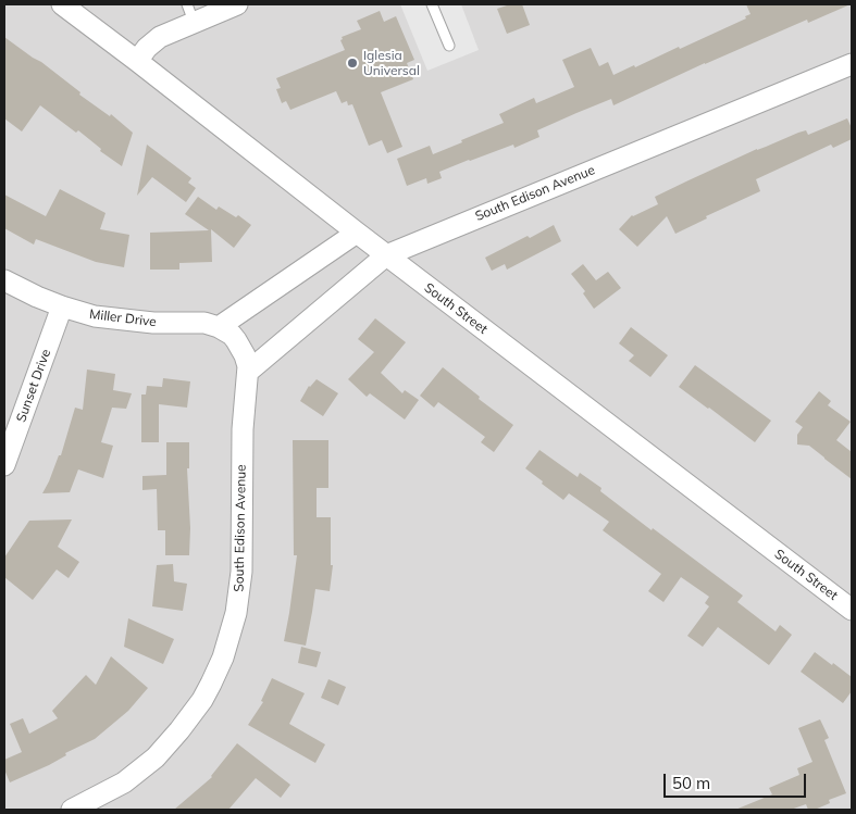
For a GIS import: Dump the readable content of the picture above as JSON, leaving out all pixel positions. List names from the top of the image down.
{
  "streets": {
    "street": [
      "South Edison Avenue",
      "South Street",
      "Miller Drive",
      "Sunset Drive"
    ]
  },
  "crossings": [
    ["South Edison Avenue", "South Street"],
    ["South Edison Avenue", "Miller Drive"],
    ["Miller Drive", "Sunset Drive"]
  ],
  "places": ["Iglesia Universal"],
  "scale_bar": "50 m"
}
